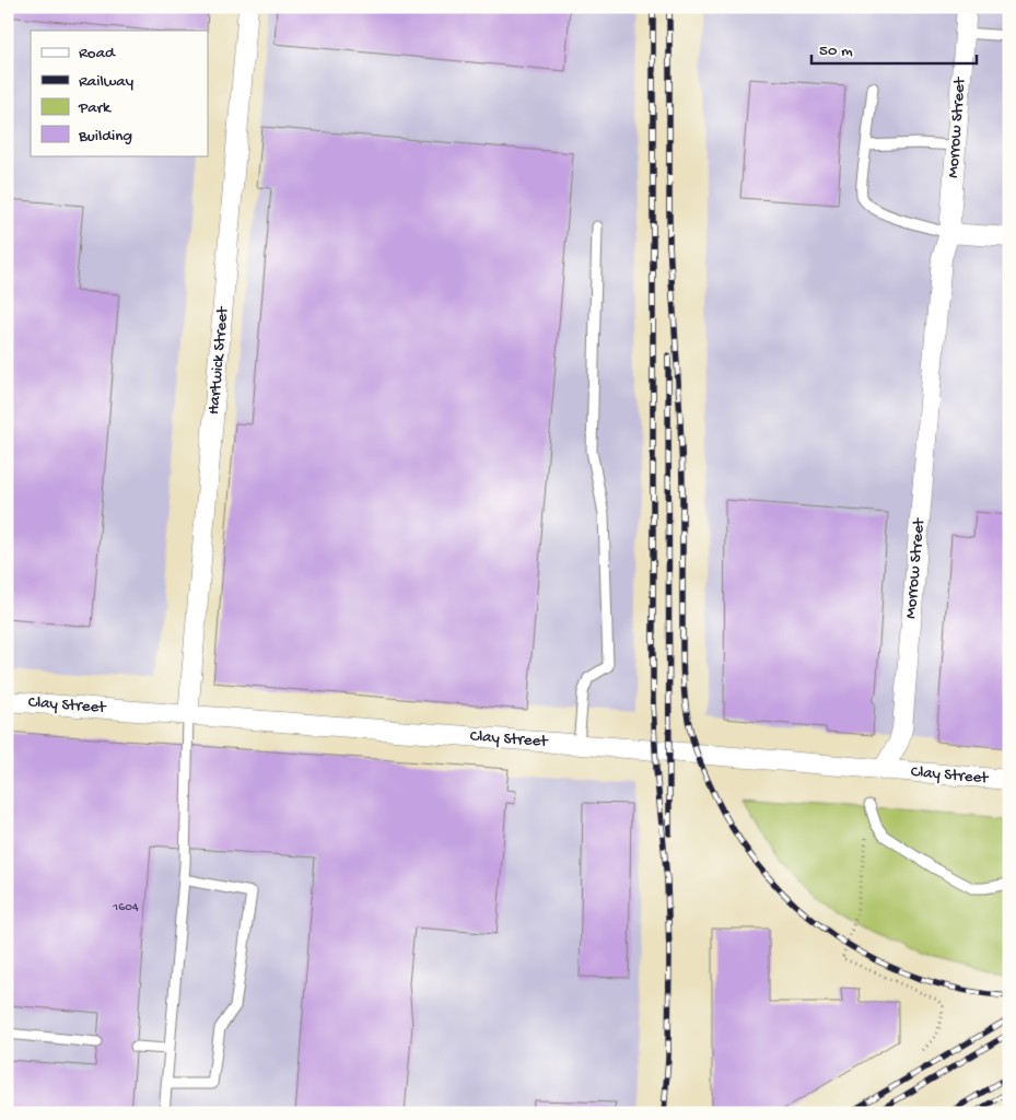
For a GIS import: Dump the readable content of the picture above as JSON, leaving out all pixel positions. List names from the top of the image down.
{
  "streets": {
    "street": ["Morrow Street", "Hartwick Street", "Clay Street"]
  },
  "crossings": [
    ["Morrow Street", "Clay Street"],
    ["Hartwick Street", "Clay Street"]
  ],
  "house_numbers": ["1604"],
  "legend": [
    "Road",
    "Railway",
    "Park",
    "Building"
  ],
  "scale_bar": "50 m"
}
